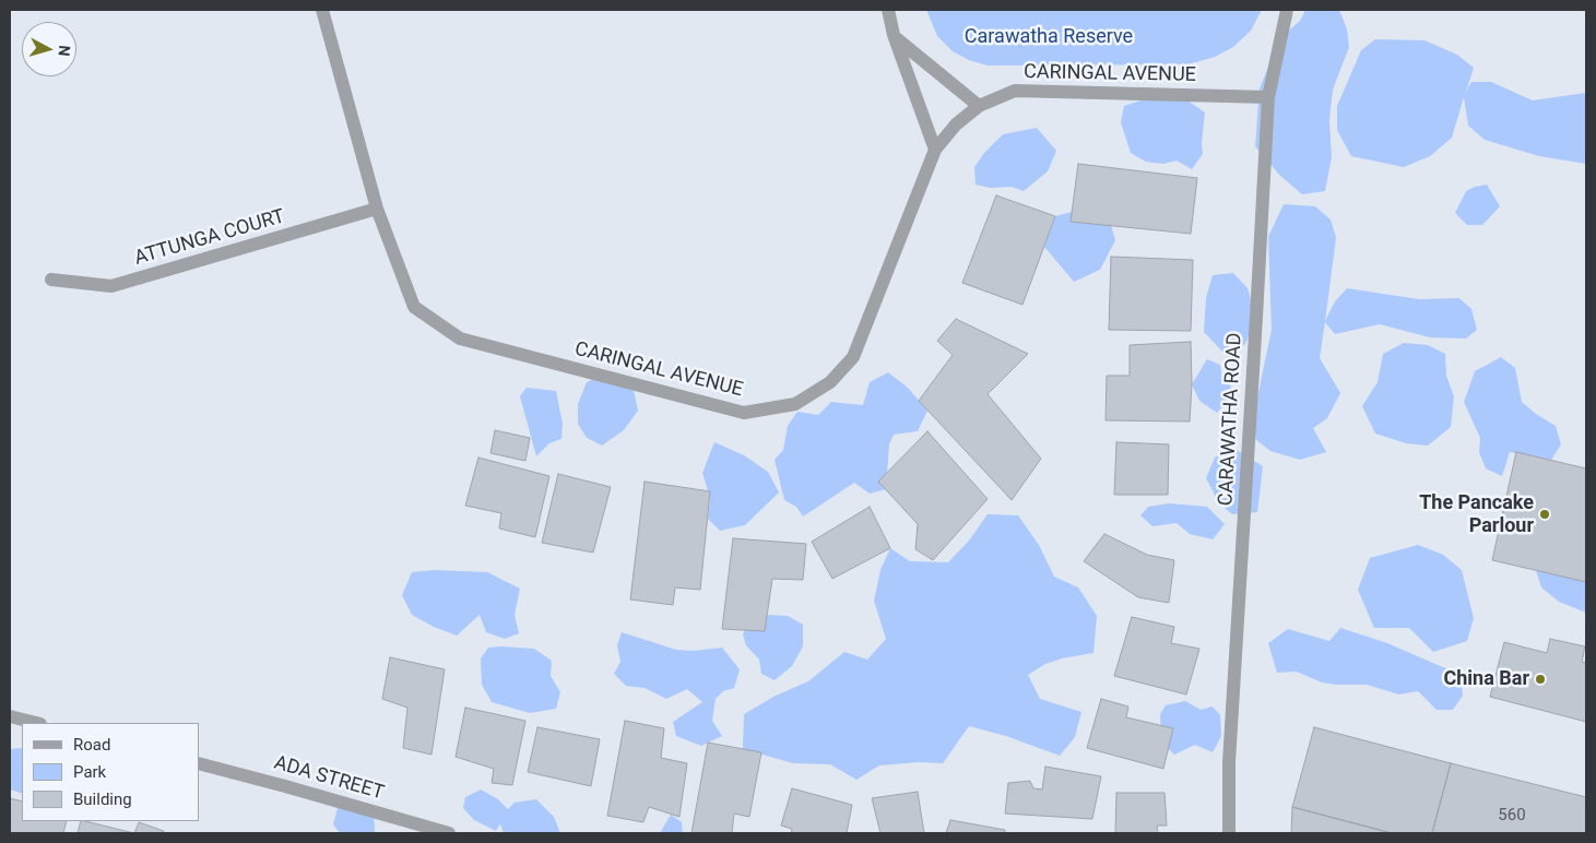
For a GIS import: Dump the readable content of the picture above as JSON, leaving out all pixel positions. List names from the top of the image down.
{
  "streets": {
    "street": [
      "CARINGAL AVENUE",
      "ATTUNGA COURT",
      "CARAWATHA ROAD",
      "ADA STREET"
    ]
  },
  "crossings": [
    ["CARINGAL AVENUE", "ATTUNGA COURT"],
    ["CARINGAL AVENUE", "CARAWATHA ROAD"]
  ],
  "parks": ["Carawatha Reserve"],
  "places": ["The Pancake Parlour", "China Bar"],
  "house_numbers": ["560"],
  "legend": ["Road", "Park", "Building"],
  "north": "right"
}
